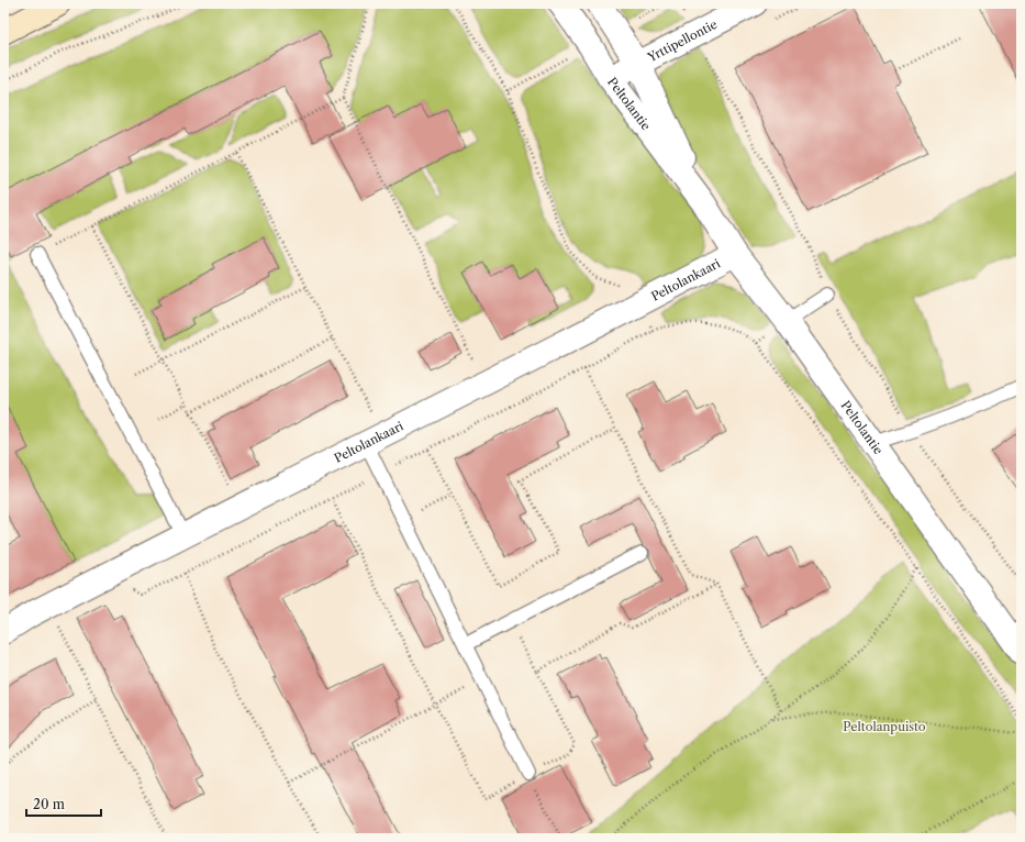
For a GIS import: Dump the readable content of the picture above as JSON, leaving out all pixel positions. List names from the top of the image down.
{
  "streets": {
    "street": ["Yrttipellontie", "Peltolantie", "Peltolankaari"]
  },
  "crossings": [
    ["Yrttipellontie", "Peltolantie"],
    ["Peltolantie", "Peltolankaari"]
  ],
  "parks": ["Peltolanpuisto"],
  "scale_bar": "20 m"
}
